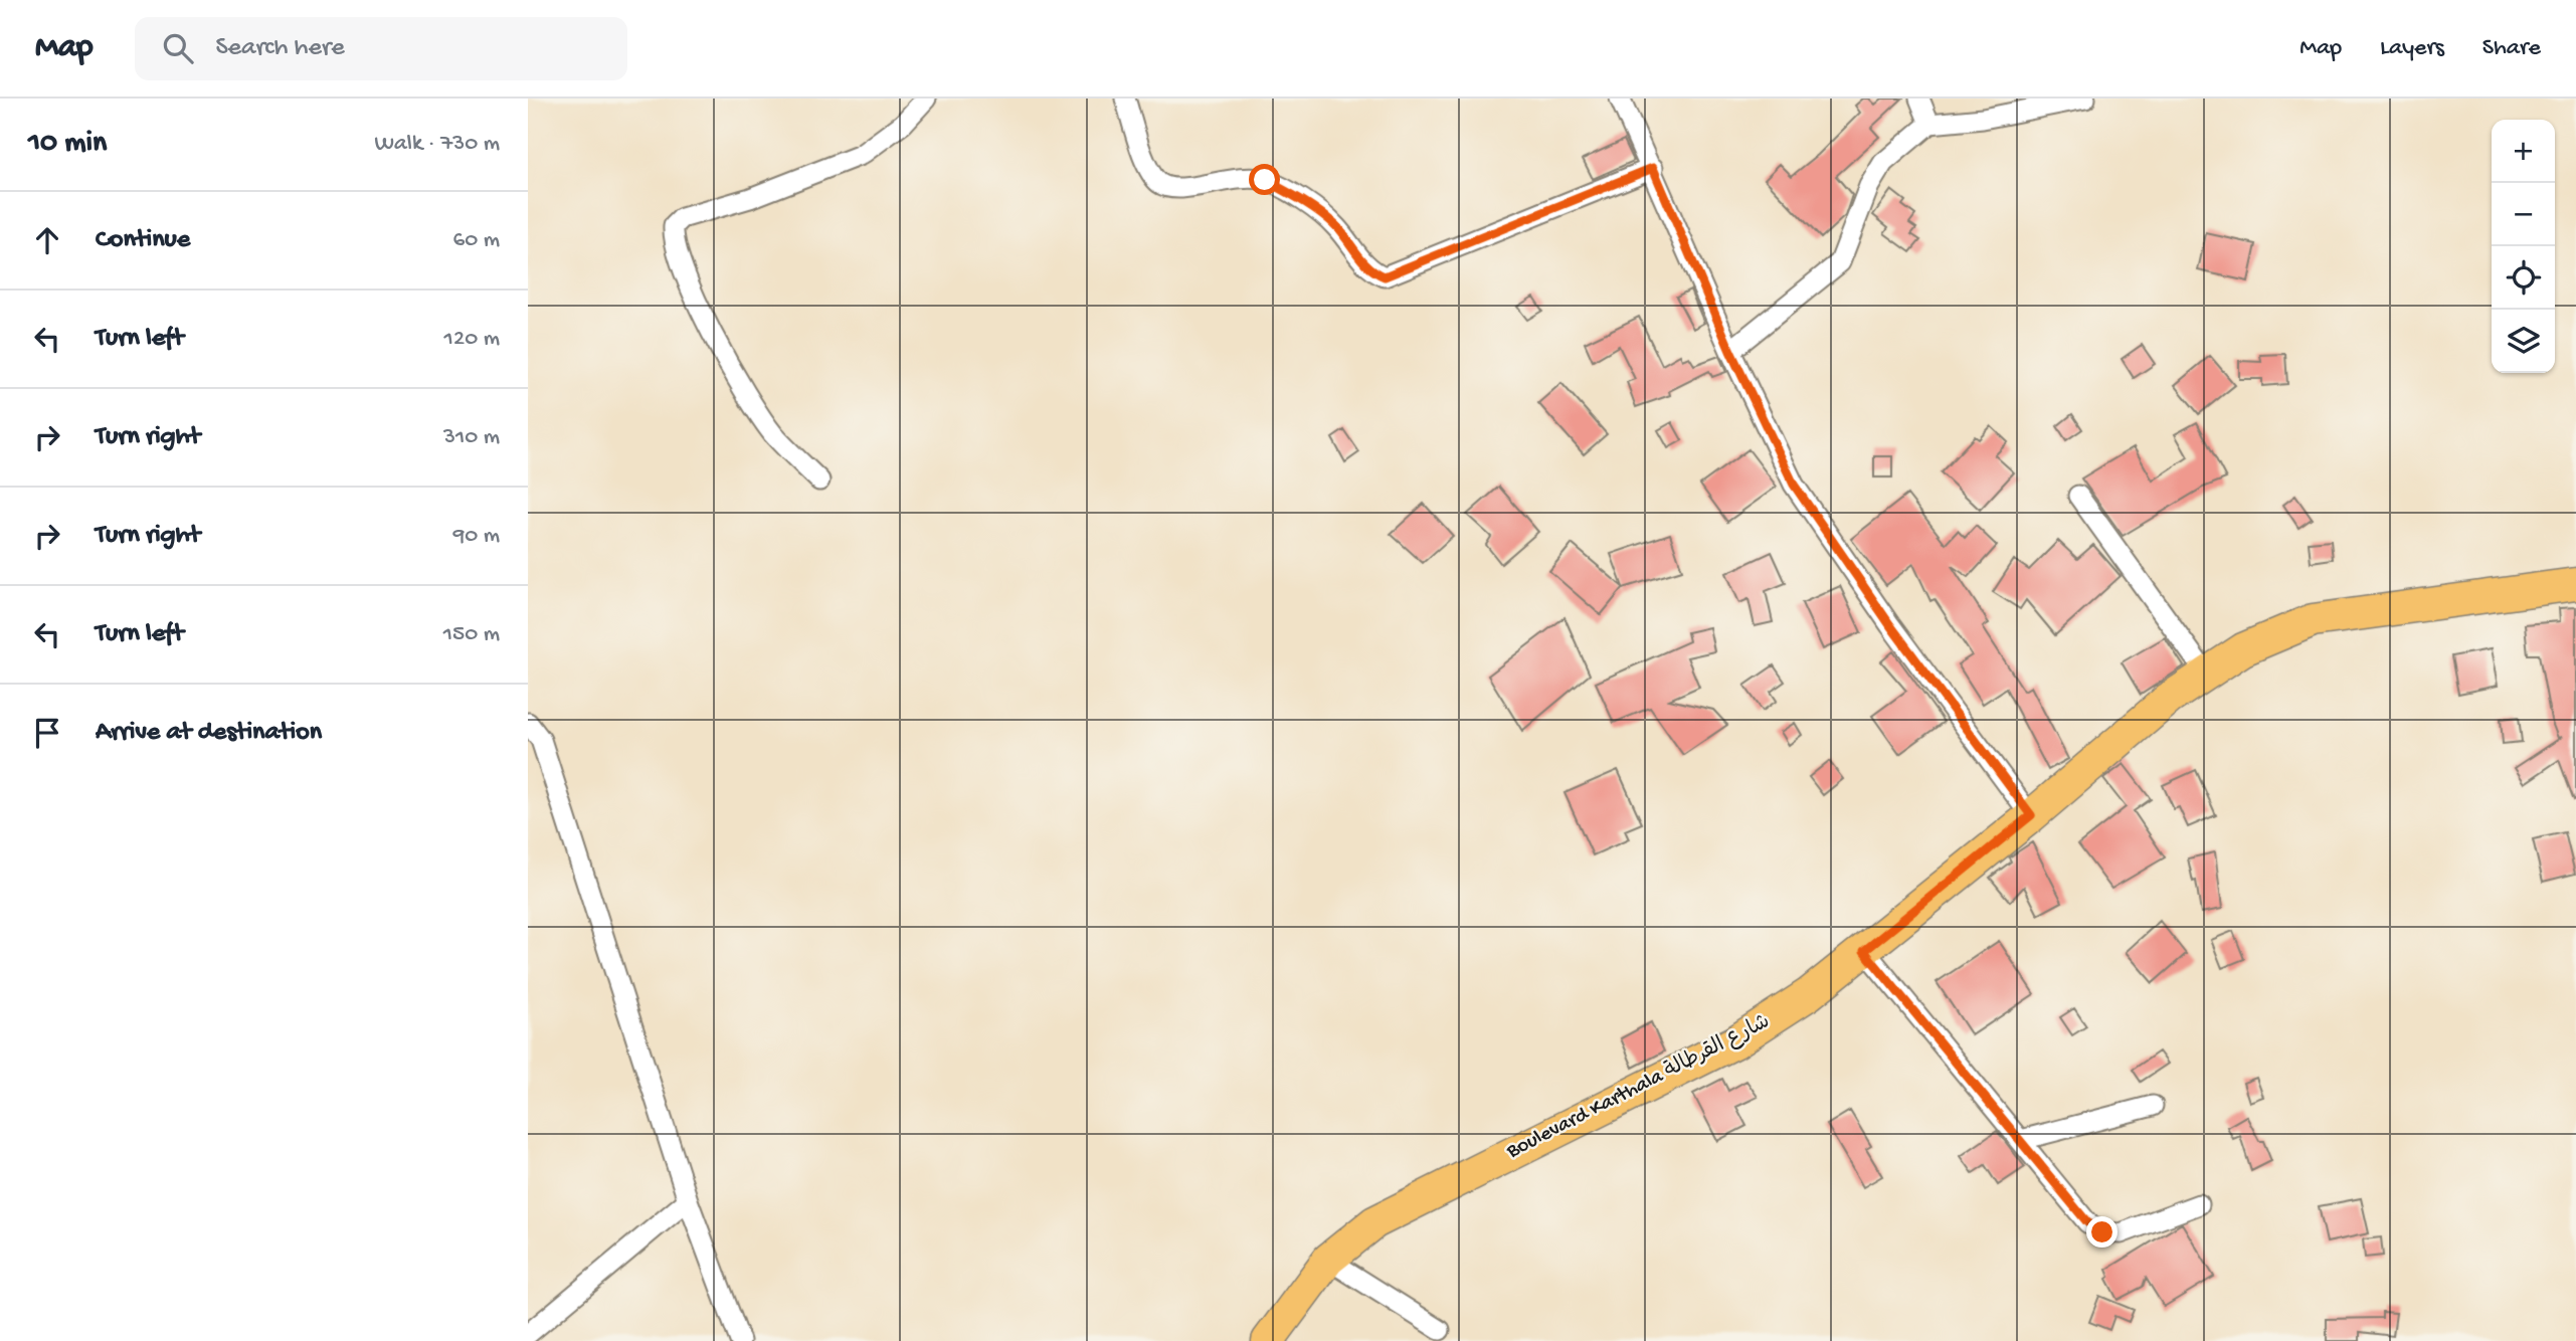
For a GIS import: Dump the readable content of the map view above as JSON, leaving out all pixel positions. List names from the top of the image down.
{
  "streets": {
    "main road": ["Boulevard Karthala شارع القرطالة"]
  },
  "page": {
    "header": "Map",
    "search": "Search here",
    "nav": ["Map", "Layers", "Share"],
    "heading": ["10 min", "Walk · 730 m"],
    "map_buttons": ["+", "−"],
    "list": [
      ["Continue", "60 m"],
      ["Turn left", "120 m"],
      ["Turn right", "310 m"],
      ["Turn right", "90 m"],
      ["Turn left", "150 m"],
      "Arrive at destination"
    ]
  }
}
